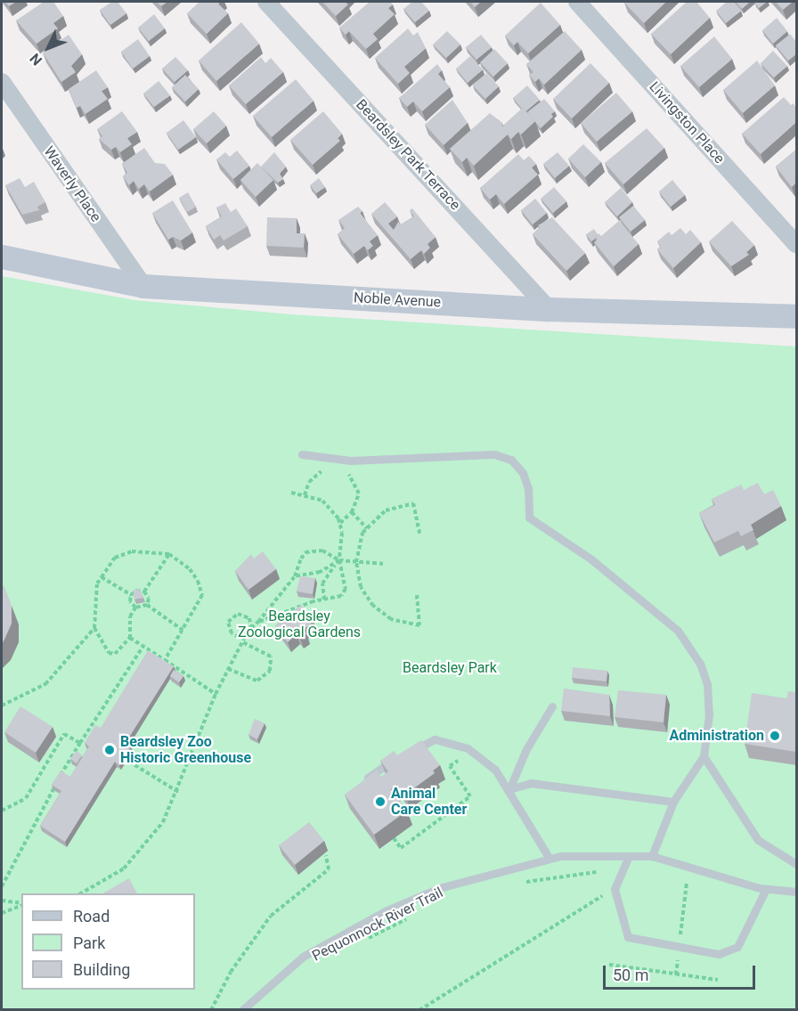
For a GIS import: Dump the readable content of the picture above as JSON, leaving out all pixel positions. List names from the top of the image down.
{
  "streets": {
    "main road": ["Noble Avenue"],
    "street": ["Livingston Place", "Beardsley Park Terrace", "Waverly Place"],
    "path": ["Pequonnock River Trail"]
  },
  "crossings": [
    ["Beardsley Park Terrace", "Noble Avenue"],
    ["Waverly Place", "Noble Avenue"]
  ],
  "parks": ["Beardsley Zoological Gardens", "Beardsley Park"],
  "places": ["Administration", "Beardsley Zoo Historic Greenhouse", "Animal Care Center"],
  "legend": ["Road", "Park", "Building"],
  "scale_bar": "50 m",
  "north": "bottom left"
}
